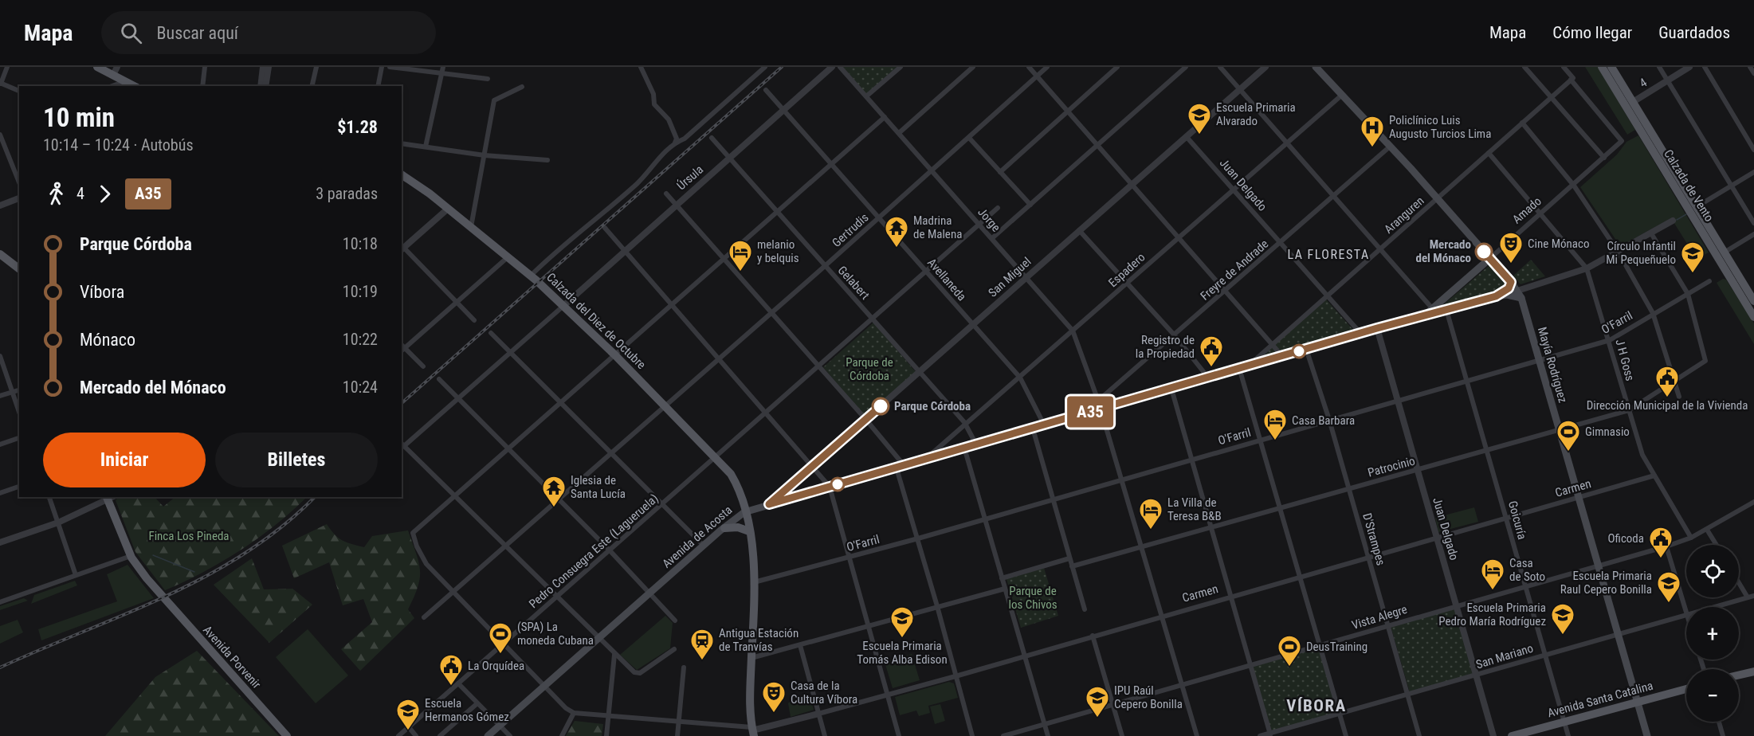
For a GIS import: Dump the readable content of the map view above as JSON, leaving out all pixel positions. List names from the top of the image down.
{
  "streets": {
    "main road": [
      "Calzada de Vento",
      "Amado",
      "Calzada del Diez de Octubre",
      "Mayía Rodríguez",
      "Avenida de Acosta",
      "Avenida Porvenir",
      "Avenida Santa Catalina"
    ],
    "street": [
      "4",
      "Úrsula",
      "Juan Delgado",
      "Aranguren",
      "Jorge",
      "Gertrudis",
      "Espadero",
      "Freyre de Andrade",
      "San Miguel",
      "Avellaneda",
      "Gelabert",
      "O'Farril",
      "J H Goss",
      "Patrocinio",
      "Carmen",
      "Goicuría",
      "D'Strampes",
      "Pedro Consuegra Este (Lagueruela)",
      "Vista Alegre",
      "San Mariano"
    ]
  },
  "crossings": [
    ["4", "Calzada de Vento"],
    ["Úrsula", "Avellaneda"],
    ["Úrsula", "Gelabert"],
    ["Úrsula", "Calzada del Diez de Octubre"],
    ["Juan Delgado", "Aranguren"],
    ["Juan Delgado", "Espadero"],
    ["Juan Delgado", "Freyre de Andrade"],
    ["Juan Delgado", "San Miguel"],
    ["Juan Delgado", "O'Farril"],
    ["Juan Delgado", "Patrocinio"],
    ["Juan Delgado", "Carmen"],
    ["Juan Delgado", "Avenida de Acosta"],
    ["Juan Delgado", "Vista Alegre"],
    ["Juan Delgado", "San Mariano"],
    ["Amado", "Aranguren"],
    ["Amado", "J H Goss"],
    ["Amado", "Mayía Rodríguez"],
    ["Amado", "Avenida de Acosta"],
    ["Aranguren", "J H Goss"],
    ["Aranguren", "Mayía Rodríguez"],
    ["Aranguren", "Avenida de Acosta"],
    ["Jorge", "Gertrudis"],
    ["Jorge", "Espadero"],
    ["Jorge", "Freyre de Andrade"],
    ["Jorge", "San Miguel"],
    ["Jorge", "Pedro Consuegra Este (Lagueruela)"],
    ["Gertrudis", "Avellaneda"],
    ["Gertrudis", "Gelabert"],
    ["Gertrudis", "Calzada del Diez de Octubre"],
    ["Espadero", "Avellaneda"],
    ["Espadero", "Gelabert"],
    ["Espadero", "Mayía Rodríguez"],
    ["Espadero", "Avenida de Acosta"],
    ["Freyre de Andrade", "Mayía Rodríguez"],
    ["San Miguel", "Avellaneda"],
    ["San Miguel", "Gelabert"],
    ["San Miguel", "Avenida de Acosta"],
    ["Avellaneda", "Avenida de Acosta"],
    ["Avellaneda", "Pedro Consuegra Este (Lagueruela)"],
    ["Gelabert", "Avenida de Acosta"],
    ["Gelabert", "Pedro Consuegra Este (Lagueruela)"],
    ["Calzada del Diez de Octubre", "Avenida de Acosta"],
    ["Calzada del Diez de Octubre", "Pedro Consuegra Este (Lagueruela)"],
    ["O'Farril", "J H Goss"],
    ["O'Farril", "Mayía Rodríguez"],
    ["O'Farril", "Patrocinio"],
    ["O'Farril", "Goicuría"],
    ["O'Farril", "D'Strampes"],
    ["J H Goss", "Patrocinio"],
    ["J H Goss", "Carmen"],
    ["J H Goss", "Vista Alegre"],
    ["Mayía Rodríguez", "Patrocinio"],
    ["Mayía Rodríguez", "Carmen"],
    ["Mayía Rodríguez", "Avenida de Acosta"],
    ["Mayía Rodríguez", "Vista Alegre"],
    ["Mayía Rodríguez", "San Mariano"],
    ["Mayía Rodríguez", "Avenida Santa Catalina"],
    ["Patrocinio", "Goicuría"],
    ["Patrocinio", "D'Strampes"],
    ["Carmen", "Goicuría"],
    ["Carmen", "D'Strampes"],
    ["Goicuría", "Avenida de Acosta"],
    ["Goicuría", "Vista Alegre"],
    ["Goicuría", "San Mariano"],
    ["Goicuría", "Avenida Santa Catalina"],
    ["Avenida de Acosta", "D'Strampes"],
    ["D'Strampes", "Vista Alegre"],
    ["D'Strampes", "San Mariano"]
  ],
  "districts": ["LA FLORESTA", "VÍBORA"],
  "parks": ["Parque de Córdoba", "Finca Los Pineda", "Parque de los Chivos"],
  "places": {
    "school or university": [
      "Escuela Primaria Alvarado",
      "Círculo Infantil Mi Pequeñuelo",
      "Escuela Primaria Raul Cepero Bonilla",
      "Escuela Primaria Pedro María Rodríguez",
      "Escuela Primaria Tomás Alba Edison",
      "IPU Raúl Cepero Bonilla",
      "Escuela Hermanos Gómez"
    ],
    "hospital": ["Policlínico Luis Augusto Turcios Lima"],
    "temple": ["Madrina de Malena", "Iglesia de Santa Lucía"],
    "other": ["Mercado del Mónaco", "Parque Córdoba"],
    "theatre": ["Cine Mónaco", "Casa de la Cultura Víbora"],
    "hotel": [
      "melanio y belquis",
      "Casa Barbara",
      "La Villa de Teresa B&B",
      "Casa de Soto"
    ],
    "public building": [
      "Registro de la Propiedad",
      "Dirección Municipal de la Vivienda",
      "Oficoda",
      "La Orquídea"
    ],
    "sports": ["Gimnasio", "(SPA) La moneda Cubana", "DeusTraining"],
    "station": ["Antigua Estación de Tranvías"]
  },
  "lines": ["bus line A35"],
  "page": {
    "header": "Mapa",
    "search": "Buscar aquí",
    "nav": ["Mapa", "Cómo llegar", "Guardados"],
    "on_map": "A35",
    "heading": ["10 min", "10:14 – 10:24 · Autobús", "$1.28"],
    "legs": ["4", "A35", "3 paradas"],
    "list": [
      {
        "name": "Parque Córdoba",
        "value": "10:18"
      },
      {
        "name": "Víbora",
        "value": "10:19"
      },
      {
        "name": "Mónaco",
        "value": "10:22"
      },
      {
        "name": "Mercado del Mónaco",
        "value": "10:24"
      }
    ],
    "buttons": ["Iniciar", "Billetes"],
    "map_buttons": ["+", "−"]
  }
}
